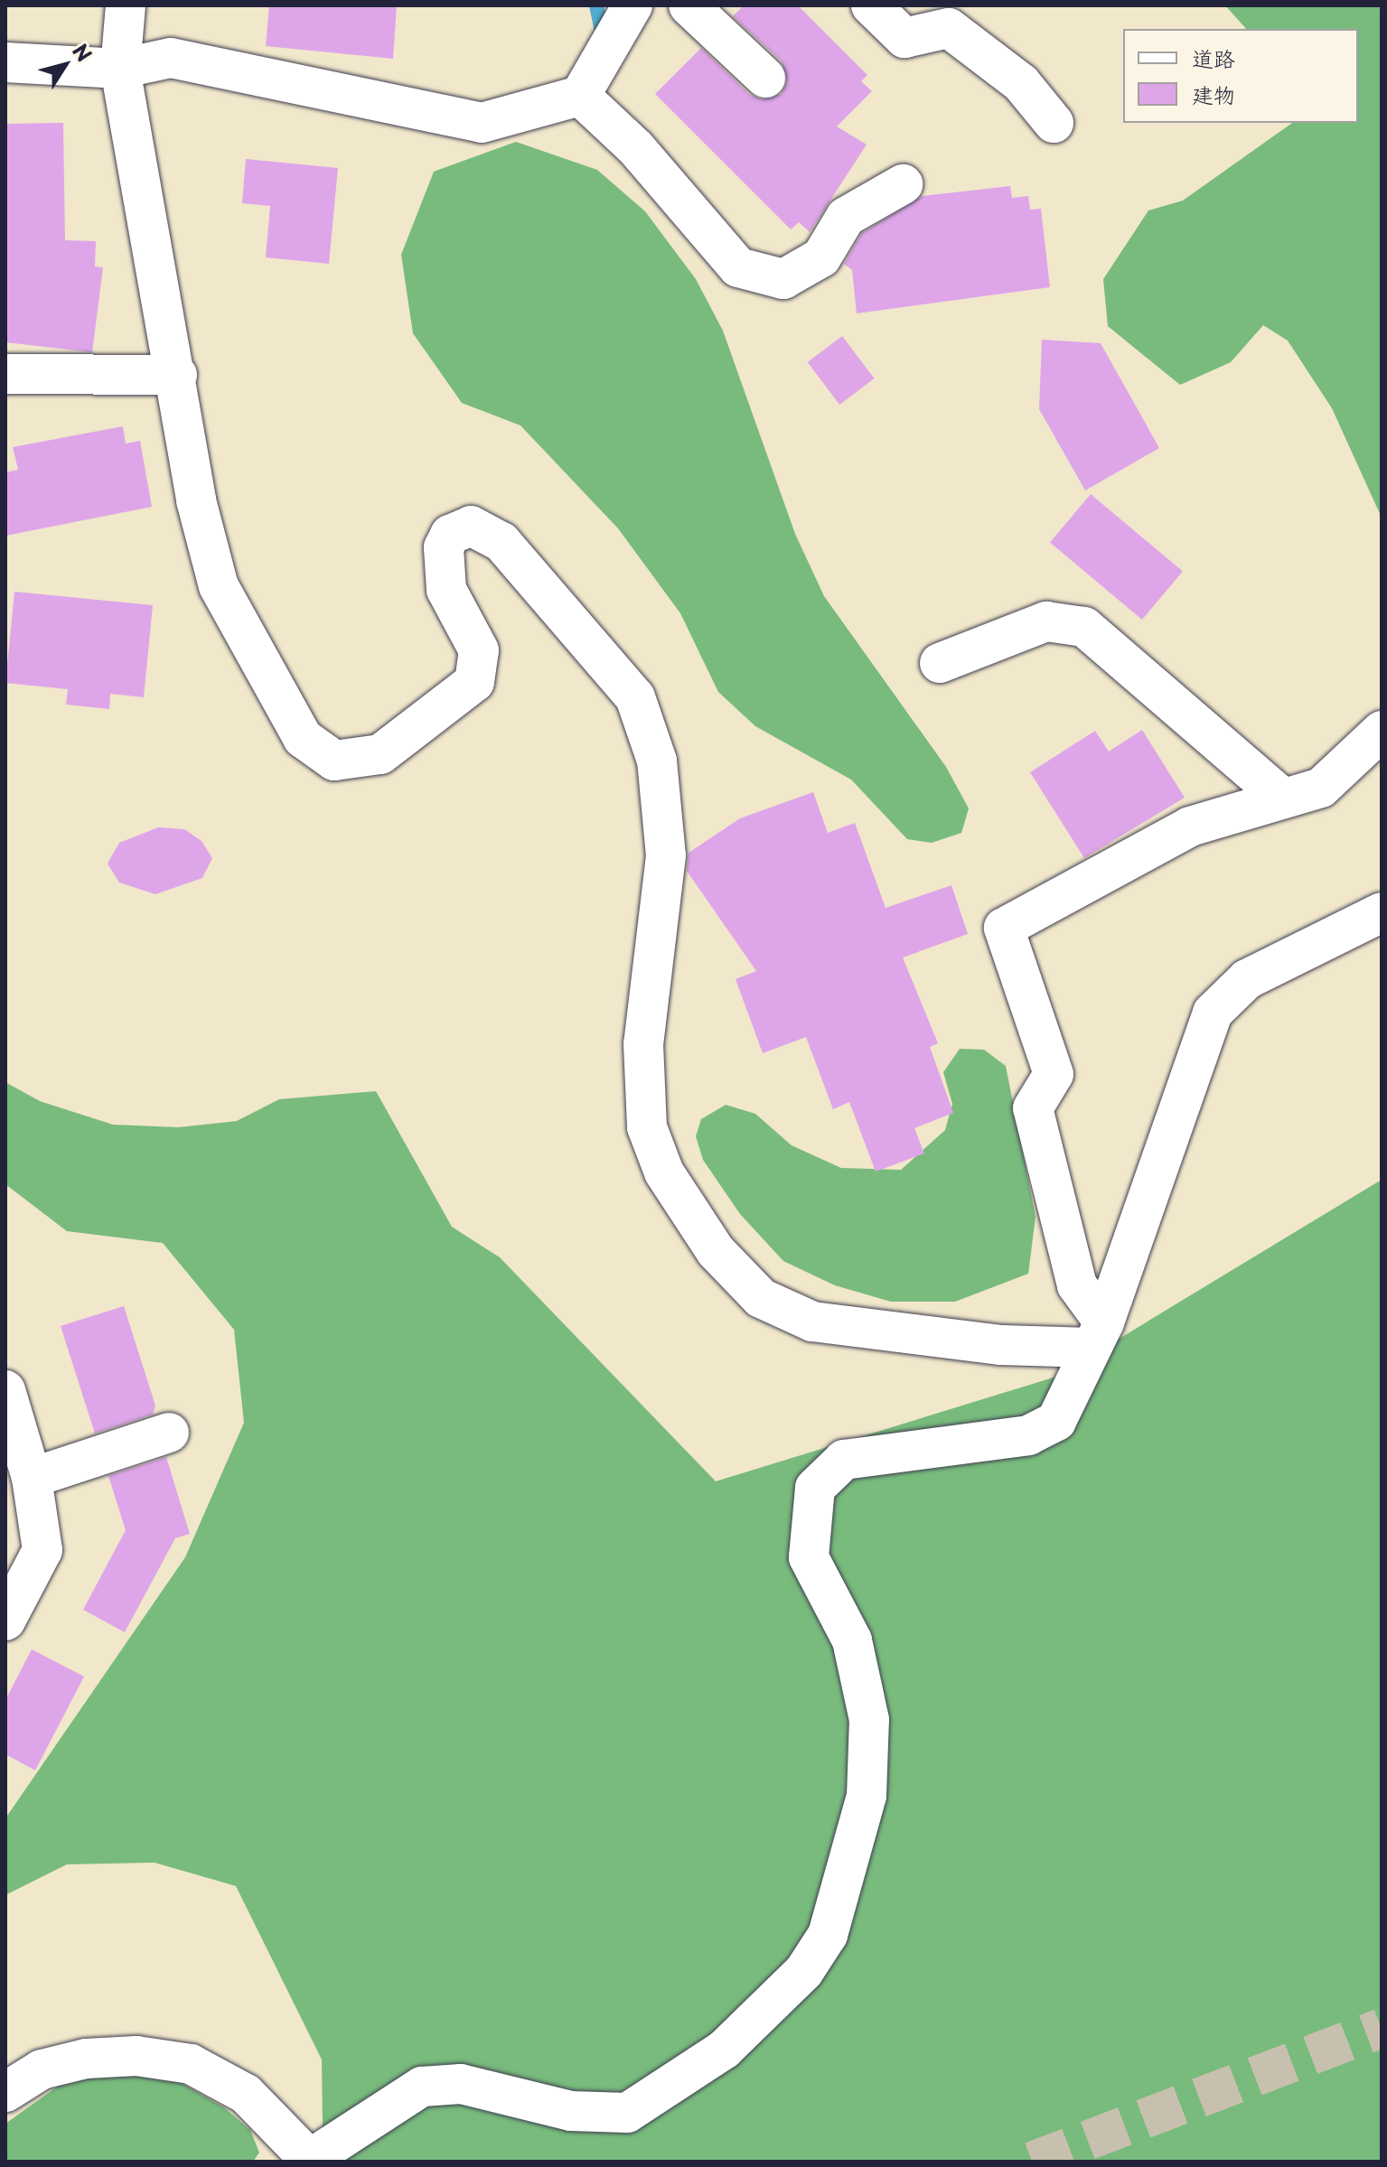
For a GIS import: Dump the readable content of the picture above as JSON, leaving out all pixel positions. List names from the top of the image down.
{
  "legend": ["道路", "建物"],
  "north": "top right"
}
